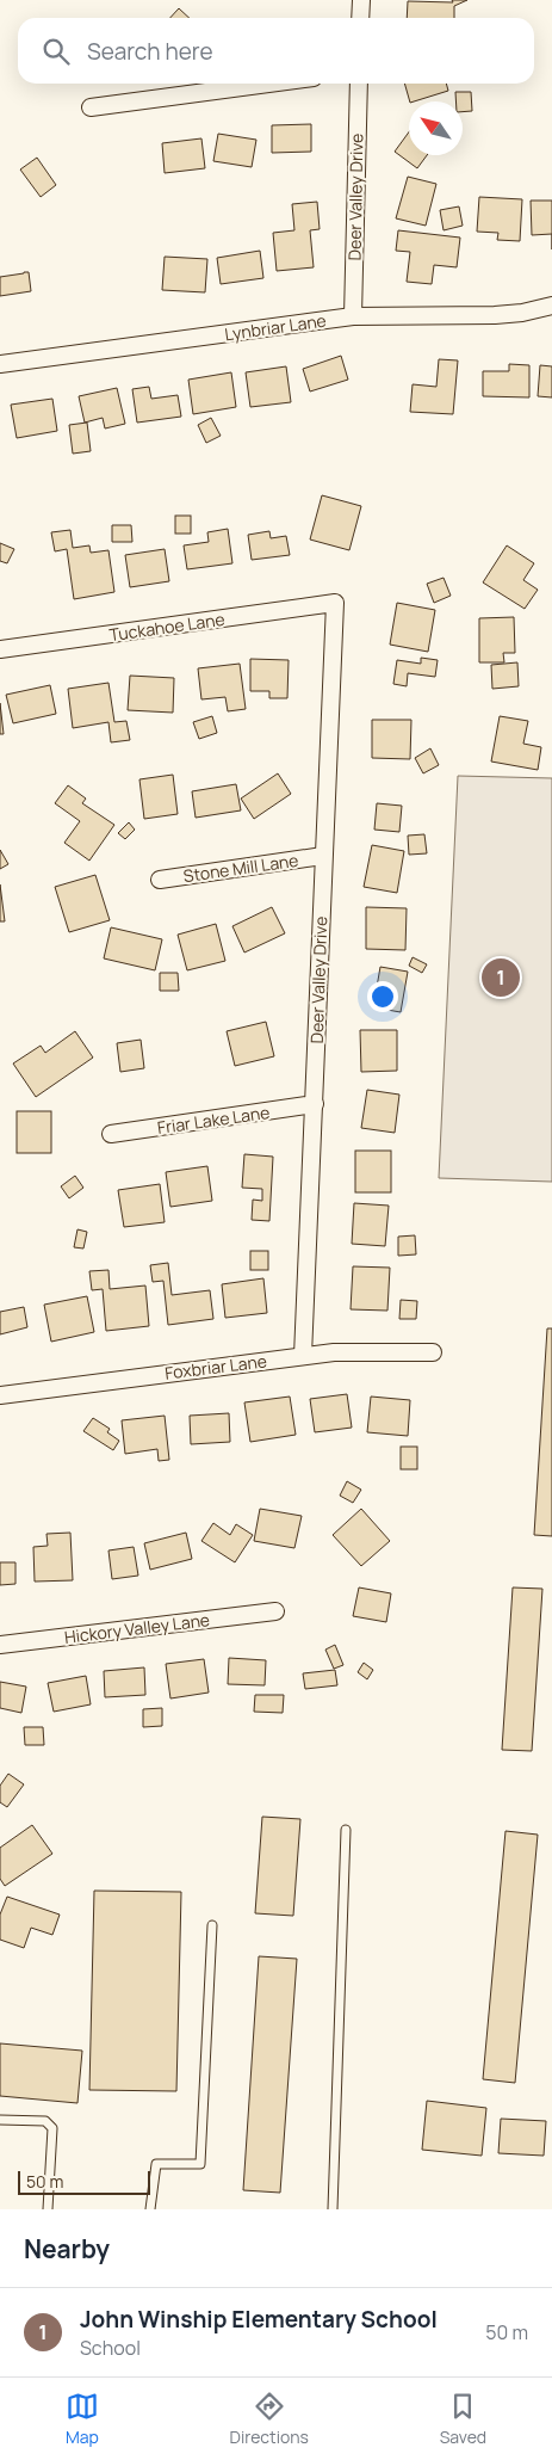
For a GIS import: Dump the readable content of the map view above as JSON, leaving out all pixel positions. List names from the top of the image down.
{
  "streets": {
    "street": [
      "Deer Valley Drive",
      "Lynbriar Lane",
      "Tuckahoe Lane",
      "Stone Mill Lane",
      "Friar Lake Lane",
      "Foxbriar Lane",
      "Hickory Valley Lane"
    ]
  },
  "crossings": [
    ["Deer Valley Drive", "Lynbriar Lane"],
    ["Deer Valley Drive", "Tuckahoe Lane"],
    ["Deer Valley Drive", "Stone Mill Lane"],
    ["Deer Valley Drive", "Friar Lake Lane"],
    ["Deer Valley Drive", "Foxbriar Lane"]
  ],
  "scale_bar": "50 m",
  "north": "top left",
  "page": {
    "search": "Search here",
    "pins": "1",
    "scale": "50 m",
    "heading": "Nearby",
    "list": [
      {
        "mark": "1",
        "name": "John Winship Elementary School",
        "note": "School",
        "value": "50 m"
      }
    ],
    "nav": ["Map", "Directions", "Saved"]
  }
}
